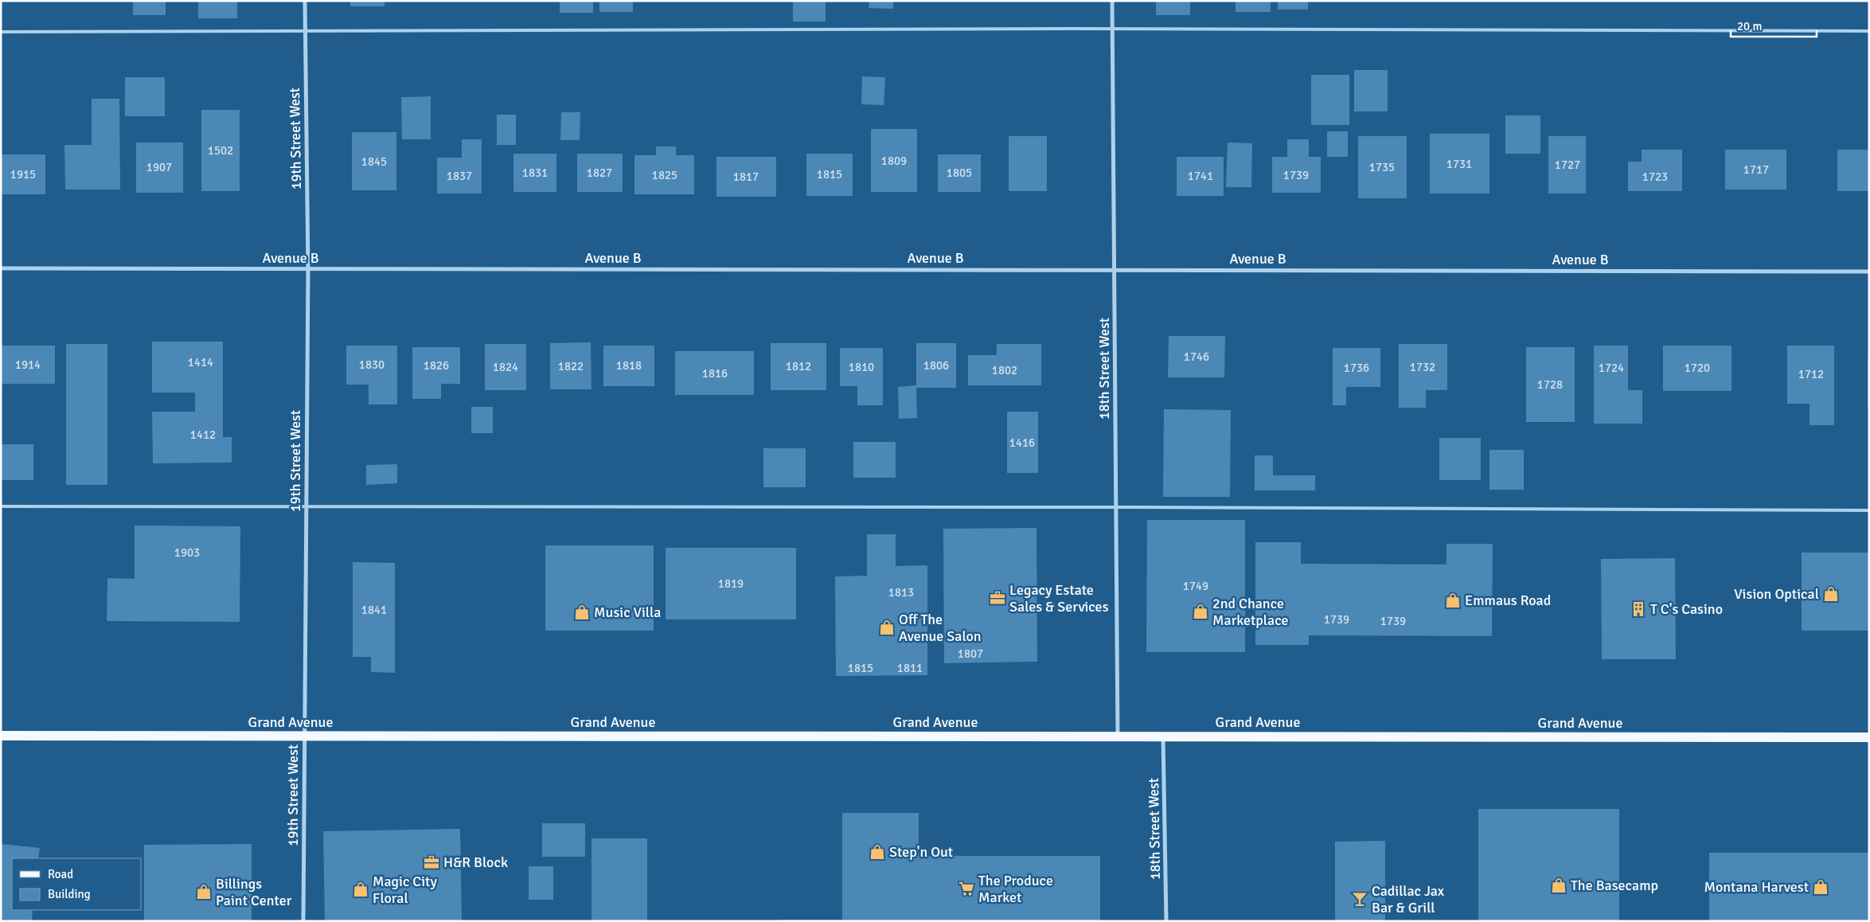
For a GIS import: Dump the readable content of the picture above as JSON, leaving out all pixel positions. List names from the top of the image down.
{
  "streets": {
    "main road": ["Grand Avenue"],
    "street": ["19th Street West", "Avenue B", "18th Street West"]
  },
  "crossings": [
    ["19th Street West", "Avenue B"],
    ["19th Street West", "Grand Avenue"],
    ["Avenue B", "18th Street West"],
    ["18th Street West", "Grand Avenue"]
  ],
  "places": {
    "shop": [
      "Vision Optical",
      "Emmaus Road",
      "2nd Chance Marketplace",
      "Music Villa",
      "Off The Avenue Salon",
      "Step'n Out",
      "The Basecamp",
      "Montana Harvest",
      "Magic City Floral",
      "Billings Paint Center"
    ],
    "office": ["Legacy Estate Sales & Services", "H&R Block"],
    "building": ["T C's Casino"],
    "supermarket": ["The Produce Market"],
    "bar": ["Cadillac Jax Bar & Grill"]
  },
  "house_numbers": [
    "1502",
    "1809",
    "1845",
    "1731",
    "1727",
    "1907",
    "1735",
    "1717",
    "1831",
    "1827",
    "1805",
    "1915",
    "1815",
    "1825",
    "1739",
    "1837",
    "1741",
    "1817",
    "1723",
    "1746",
    "1414",
    "1914",
    "1830",
    "1826",
    "1818",
    "1806",
    "1822",
    "1812",
    "1824",
    "1810",
    "1732",
    "1736",
    "1724",
    "1720",
    "1802",
    "1816",
    "1712",
    "1728",
    "1412",
    "1416",
    "1903",
    "1819",
    "1749",
    "1813",
    "1841",
    "1739",
    "1739",
    "1807",
    "1815",
    "1811"
  ],
  "legend": ["Road", "Building"],
  "scale_bar": "20 m"
}
